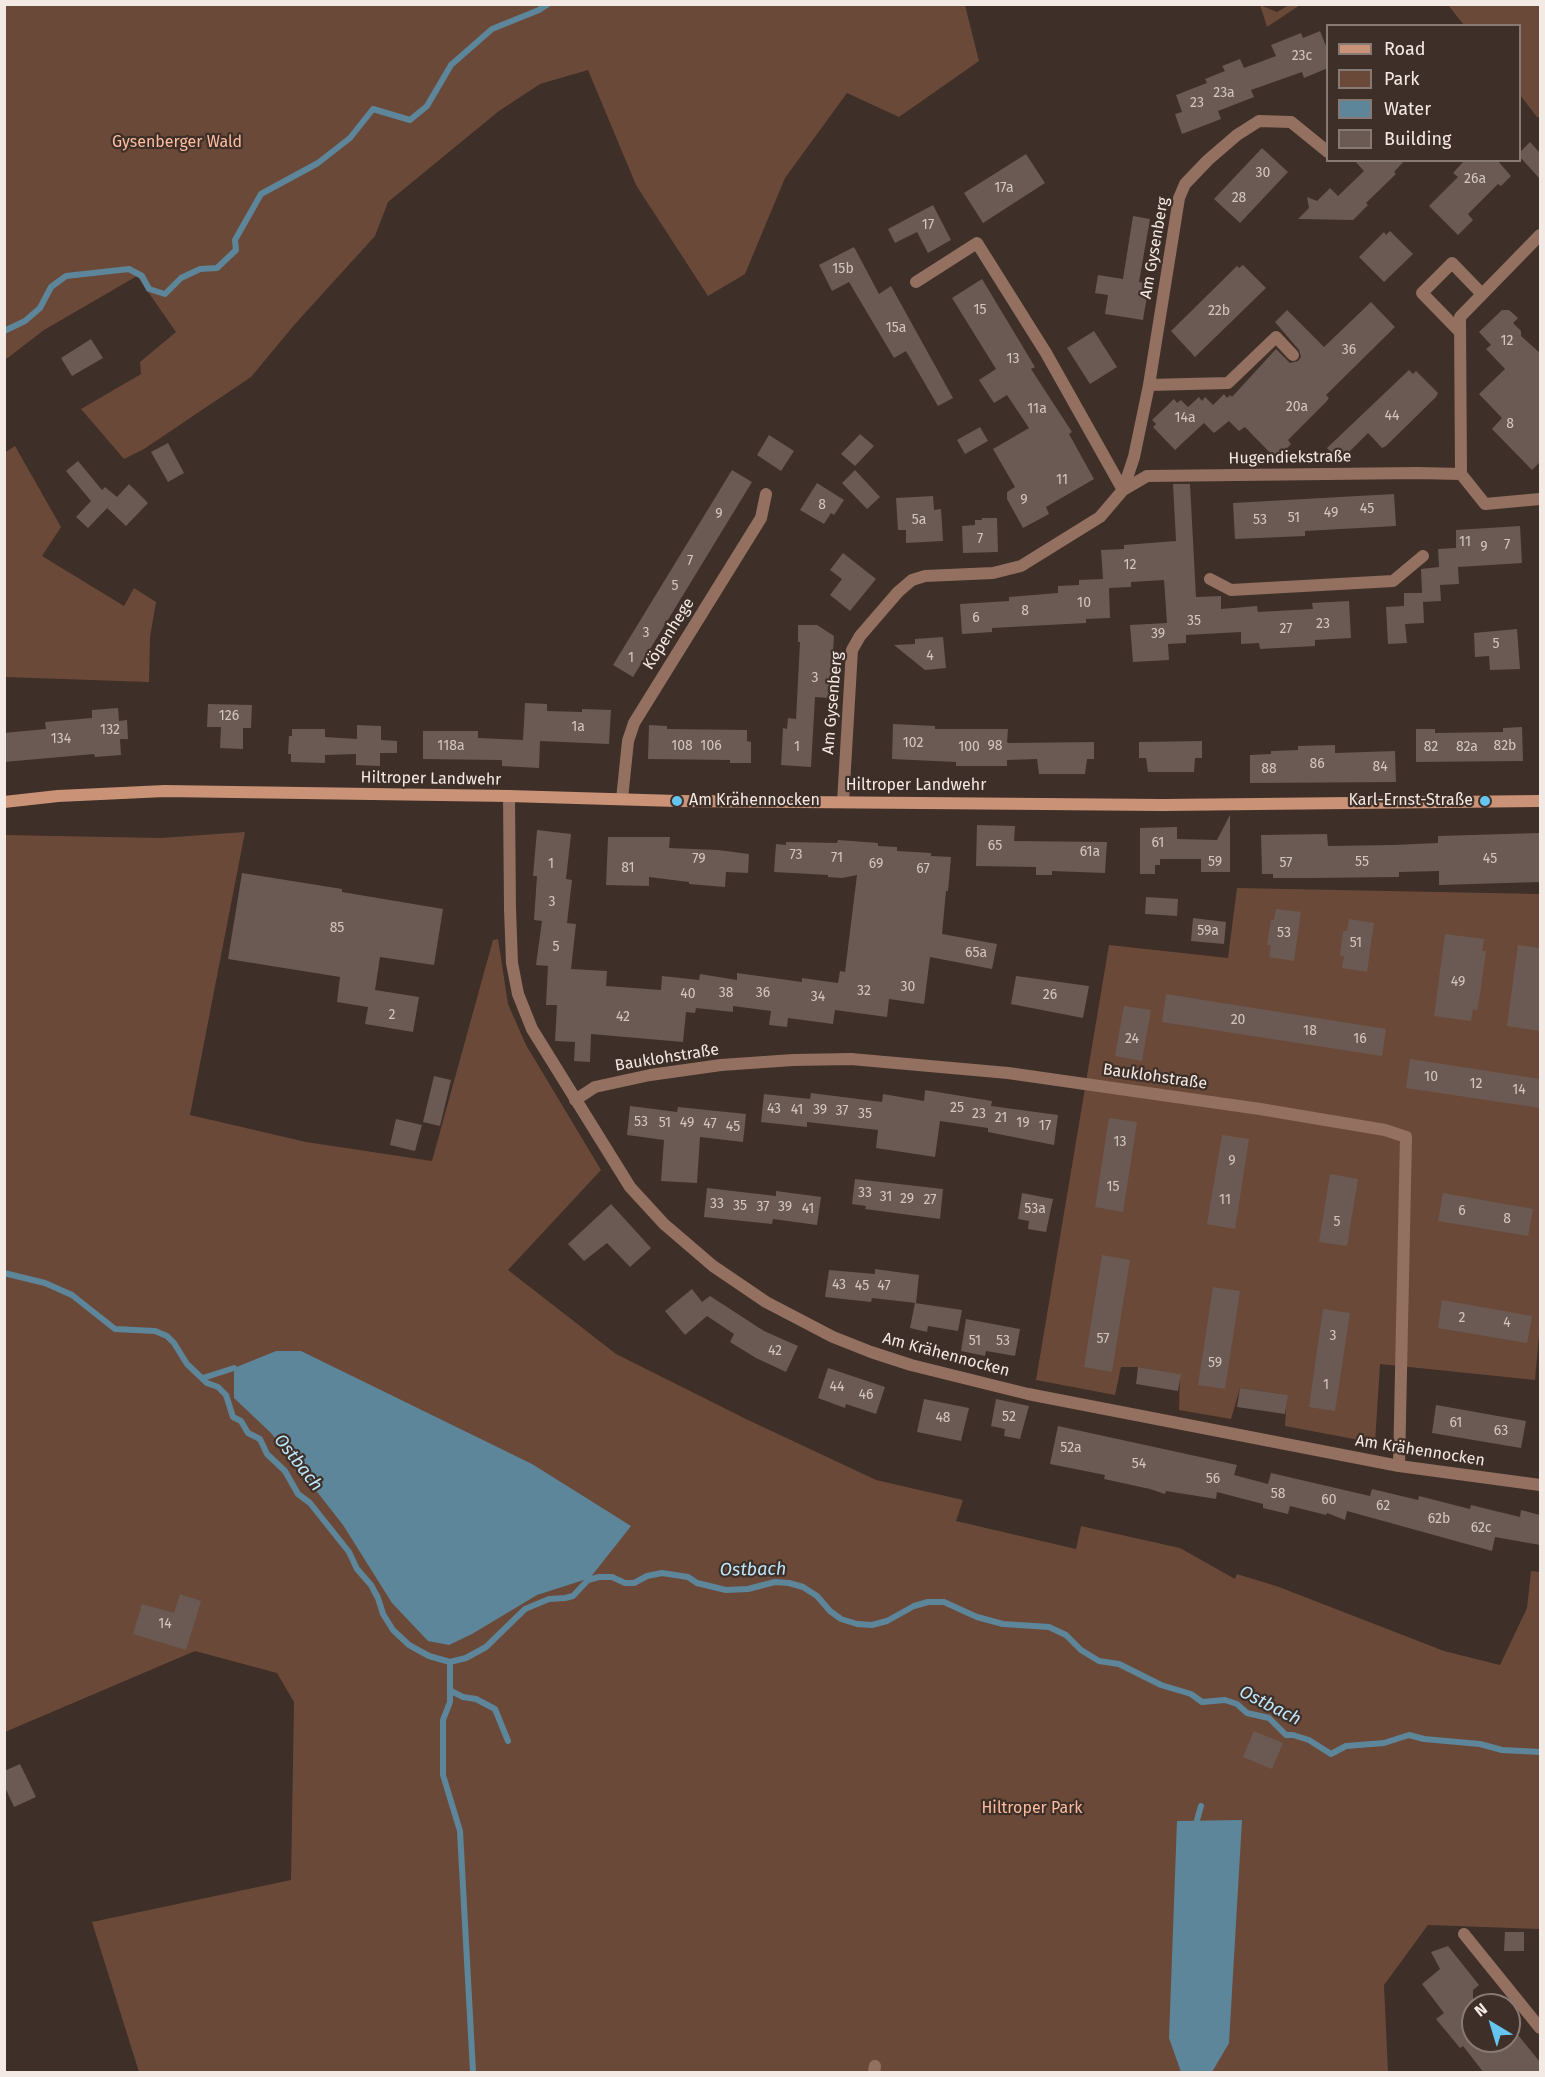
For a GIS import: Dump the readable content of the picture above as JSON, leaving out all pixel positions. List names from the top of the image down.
{
  "streets": {
    "street": [
      "Am Gysenberg",
      "Hugendiekstraße",
      "Köpenhege",
      "Hiltroper Landwehr",
      "Bauklohstraße",
      "Am Krähennocken"
    ]
  },
  "crossings": [
    ["Am Gysenberg", "Hugendiekstraße"],
    ["Am Gysenberg", "Hiltroper Landwehr"],
    ["Köpenhege", "Hiltroper Landwehr"],
    ["Hiltroper Landwehr", "Am Krähennocken"],
    ["Bauklohstraße", "Am Krähennocken"]
  ],
  "water": ["Ostbach"],
  "parks": ["Gysenberger Wald", "Hiltroper Park"],
  "places": ["Am Krähennocken", "Karl-Ernst-Straße"],
  "house_numbers": [
    "23c",
    "23a",
    "23",
    "30",
    "26a",
    "17a",
    "28",
    "17",
    "15b",
    "15",
    "22b",
    "15a",
    "12",
    "36",
    "13",
    "20a",
    "11a",
    "44",
    "14a",
    "8",
    "11",
    "9",
    "8",
    "45",
    "49",
    "9",
    "51",
    "5a",
    "53",
    "7",
    "11",
    "7",
    "9",
    "7",
    "12",
    "5",
    "10",
    "8",
    "6",
    "35",
    "23",
    "27",
    "3",
    "39",
    "5",
    "4",
    "1",
    "3",
    "126",
    "1a",
    "132",
    "134",
    "102",
    "118a",
    "108",
    "106",
    "98",
    "82b",
    "1",
    "100",
    "82",
    "82a",
    "86",
    "84",
    "88",
    "61",
    "65",
    "61a",
    "73",
    "71",
    "79",
    "45",
    "59",
    "55",
    "57",
    "1",
    "69",
    "81",
    "67",
    "3",
    "85",
    "59a",
    "53",
    "51",
    "5",
    "65a",
    "49",
    "30",
    "32",
    "38",
    "36",
    "40",
    "26",
    "34",
    "2",
    "42",
    "20",
    "18",
    "24",
    "16",
    "10",
    "12",
    "14",
    "25",
    "43",
    "41",
    "39",
    "37",
    "35",
    "23",
    "21",
    "53",
    "51",
    "49",
    "19",
    "47",
    "17",
    "45",
    "13",
    "9",
    "15",
    "33",
    "31",
    "29",
    "27",
    "11",
    "33",
    "35",
    "37",
    "39",
    "41",
    "53a",
    "6",
    "8",
    "5",
    "43",
    "45",
    "47",
    "2",
    "4",
    "3",
    "57",
    "51",
    "53",
    "42",
    "59",
    "1",
    "44",
    "46",
    "52",
    "48",
    "61",
    "63",
    "52a",
    "54",
    "56",
    "58",
    "60",
    "62",
    "62b",
    "62c",
    "14"
  ],
  "legend": [
    "Road",
    "Park",
    "Water",
    "Building"
  ],
  "north": "top left"
}
